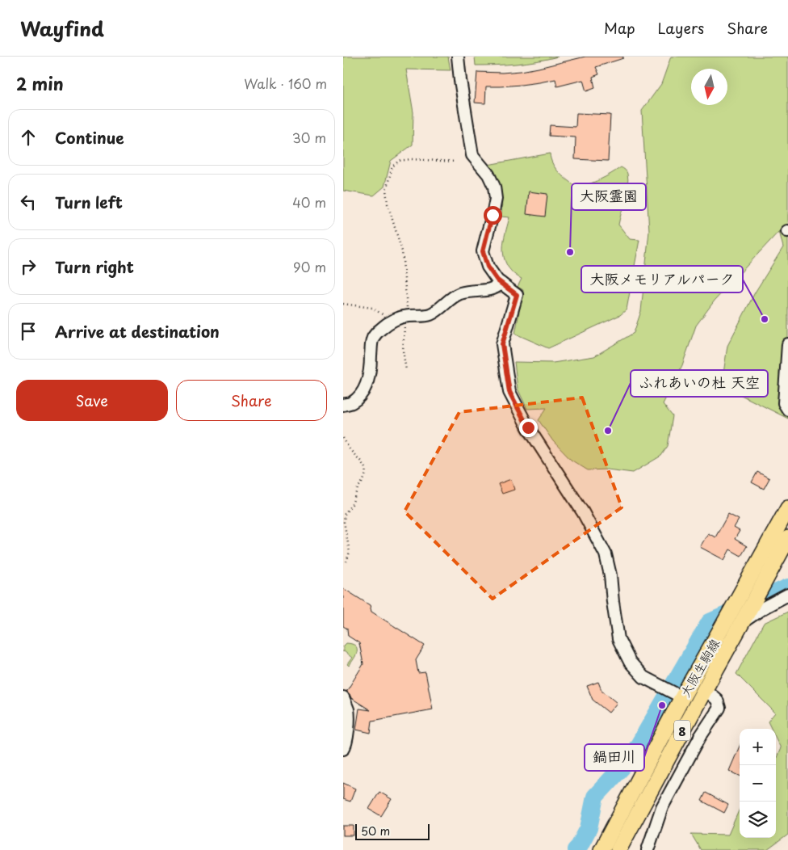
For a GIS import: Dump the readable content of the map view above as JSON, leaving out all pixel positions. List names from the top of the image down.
{
  "streets": {
    "main road": ["大阪生駒線", "8"]
  },
  "places": [
    "大阪霊園",
    "大阪メモリアルパーク",
    "ふれあいの杜 天空",
    "鍋田川"
  ],
  "scale_bar": "50 m",
  "north": "bottom",
  "page": {
    "header": "Wayfind",
    "nav": ["Map", "Layers", "Share"],
    "heading": ["2 min", "Walk · 160 m"],
    "list": [
      ["Continue", "30 m"],
      ["Turn left", "40 m"],
      ["Turn right", "90 m"],
      "Arrive at destination"
    ],
    "buttons": ["Save", "Share"],
    "map_buttons": ["+", "−"],
    "scale": "50 m"
  }
}
